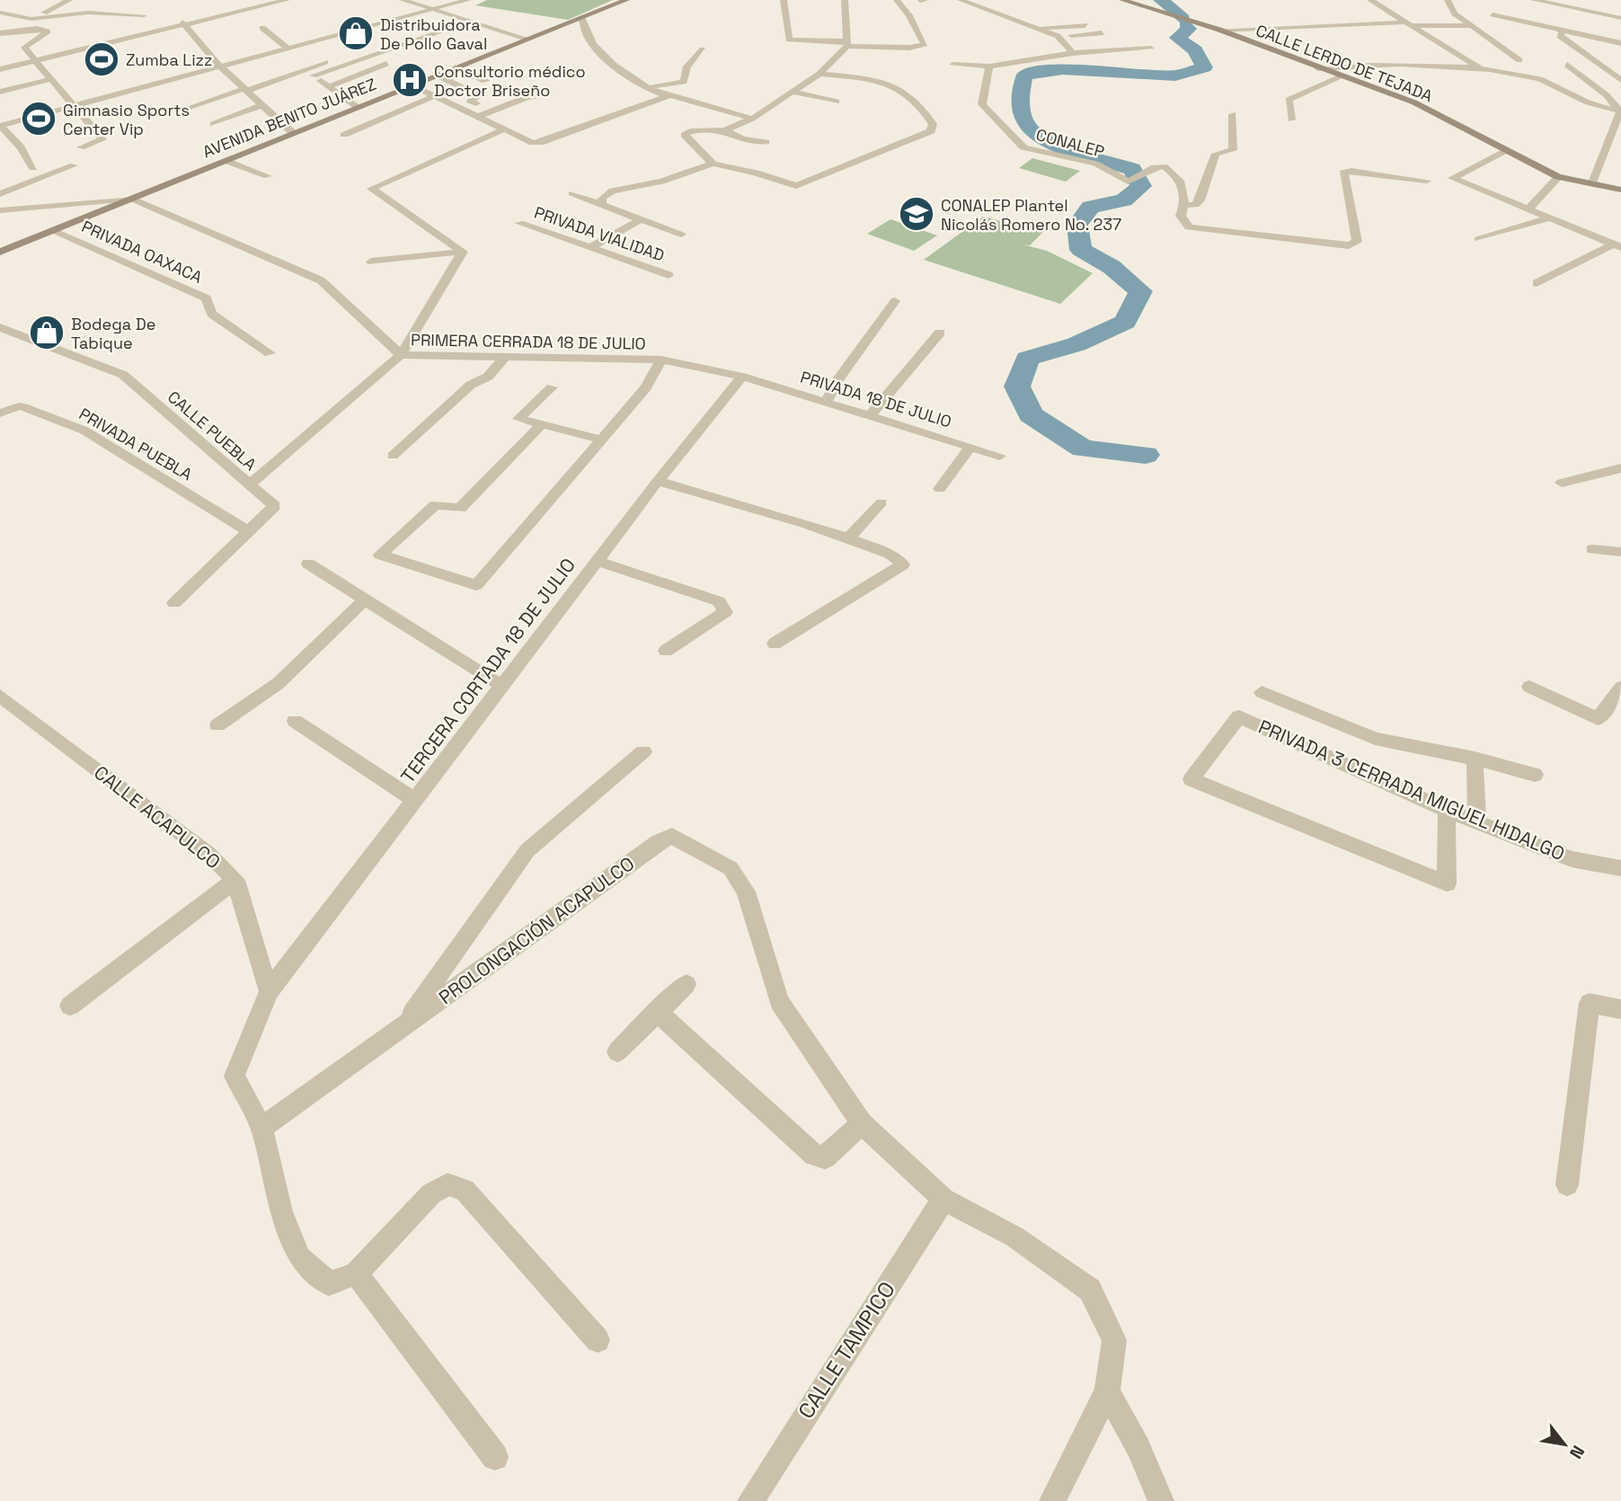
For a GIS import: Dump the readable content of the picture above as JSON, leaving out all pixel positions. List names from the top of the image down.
{
  "streets": {
    "main road": ["CALLE LERDO DE TEJADA", "AVENIDA BENITO JUÁREZ"],
    "street": [
      "CONALEP",
      "PRIVADA VIALIDAD",
      "PRIVADA OAXACA",
      "PRIMERA CERRADA 18 DE JULIO",
      "PRIVADA 18 DE JULIO",
      "CALLE PUEBLA",
      "PRIVADA PUEBLA",
      "TERCERA CORTADA 18 DE JULIO",
      "PRIVADA 3 CERRADA MIGUEL HIDALGO",
      "CALLE ACAPULCO",
      "PROLONGACIÓN ACAPULCO",
      "CALLE TAMPICO"
    ]
  },
  "crossings": [
    ["AVENIDA BENITO JUÁREZ", "PRIVADA OAXACA"],
    ["AVENIDA BENITO JUÁREZ", "PRIMERA CERRADA 18 DE JULIO"],
    ["PRIMERA CERRADA 18 DE JULIO", "PRIVADA 18 DE JULIO"],
    ["PRIMERA CERRADA 18 DE JULIO", "TERCERA CORTADA 18 DE JULIO"],
    ["PRIVADA 18 DE JULIO", "TERCERA CORTADA 18 DE JULIO"],
    ["CALLE PUEBLA", "PRIVADA PUEBLA"],
    ["TERCERA CORTADA 18 DE JULIO", "CALLE ACAPULCO"]
  ],
  "places": {
    "shop": ["Distribuidora De Pollo Gaval", "Bodega De Tabique"],
    "sports": ["Zumba Lizz", "Gimnasio Sports Center Vip"],
    "hospital": ["Consultorio médico Doctor Briseño"],
    "school or university": ["CONALEP Plantel Nicolás Romero No. 237"]
  },
  "north": "bottom right"
}
